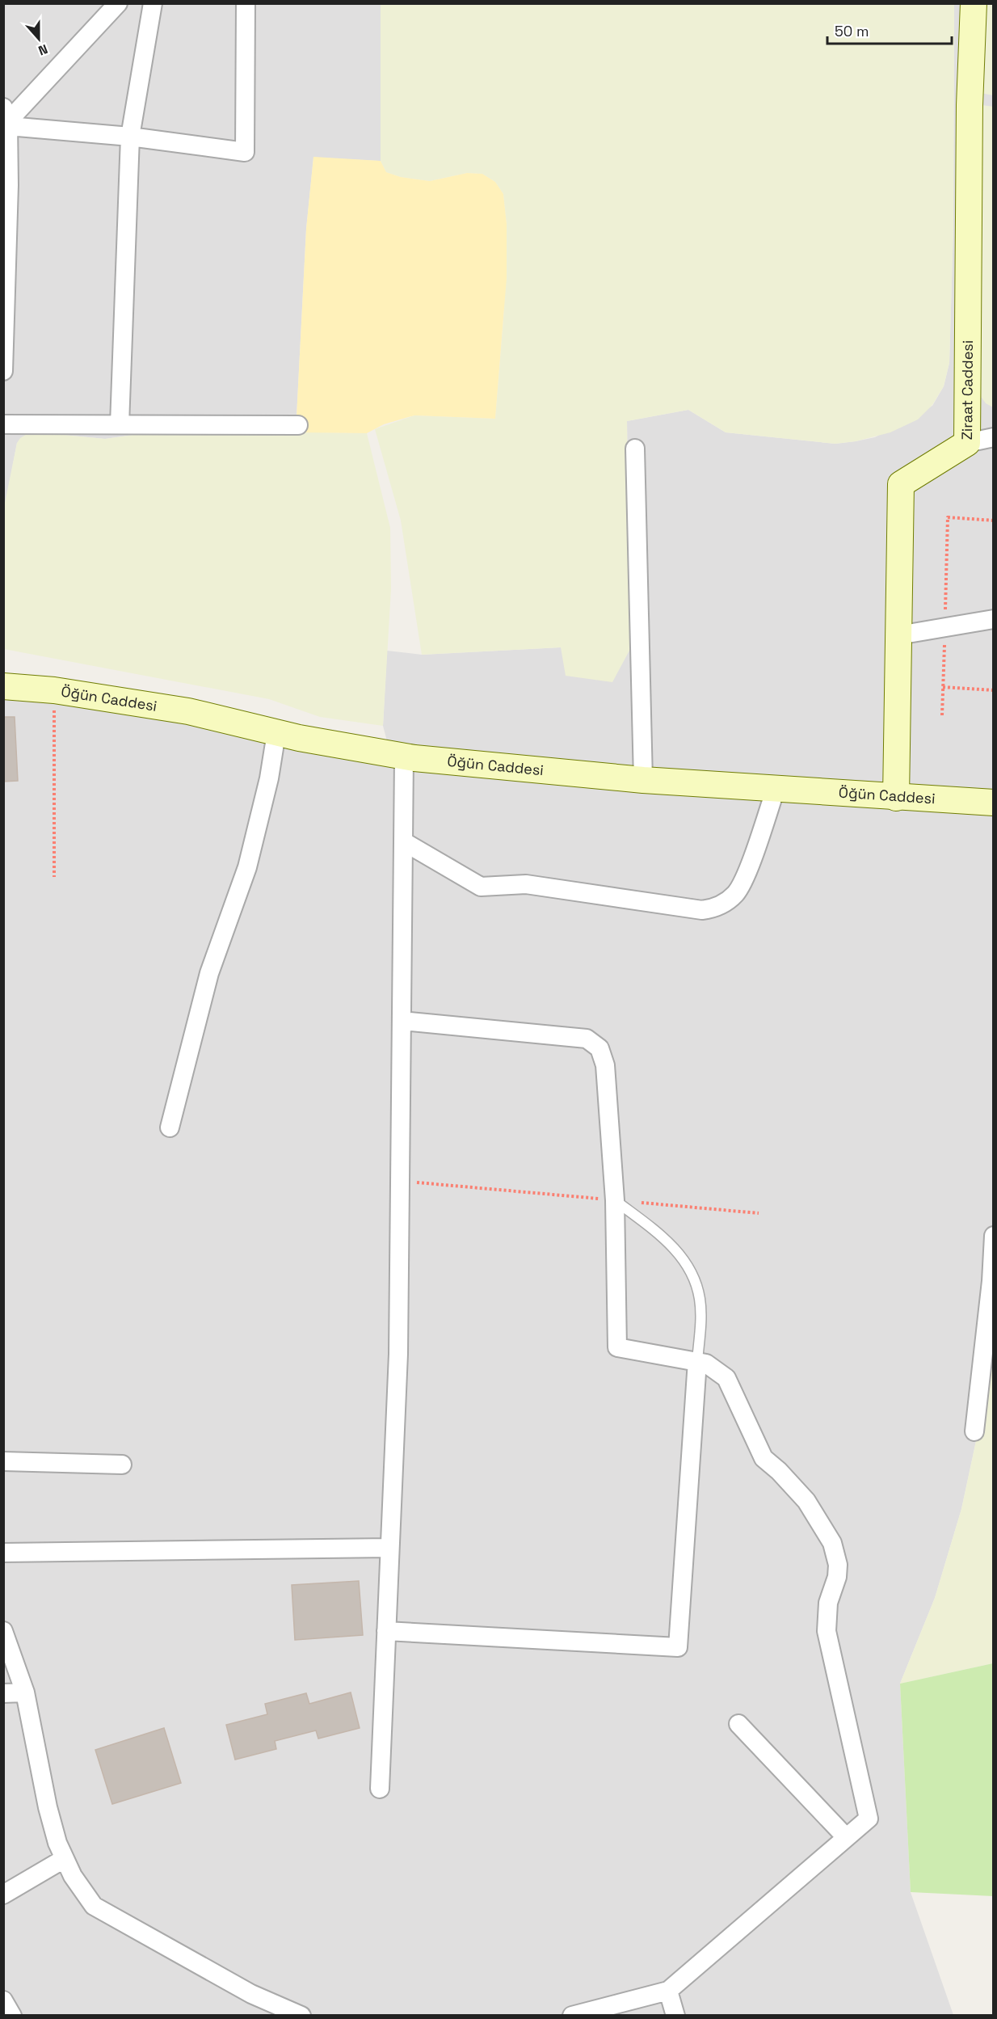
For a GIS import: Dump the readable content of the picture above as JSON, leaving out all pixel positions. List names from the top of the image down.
{
  "streets": {
    "street": ["Ziraat Caddesi", "Öğün Caddesi"]
  },
  "crossings": [
    ["Ziraat Caddesi", "Öğün Caddesi"]
  ],
  "scale_bar": "50 m",
  "north": "bottom"
}
